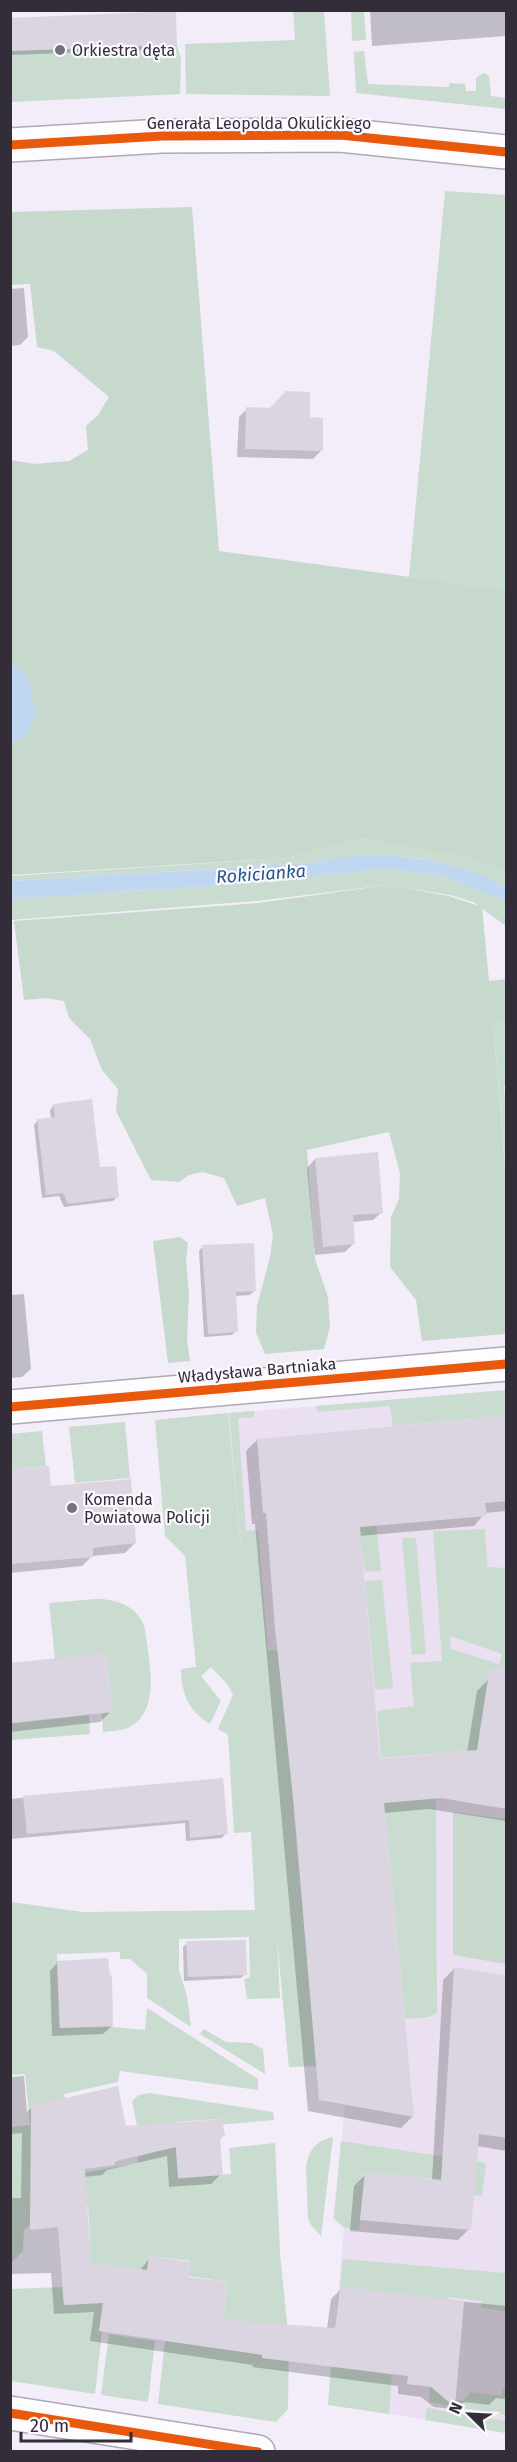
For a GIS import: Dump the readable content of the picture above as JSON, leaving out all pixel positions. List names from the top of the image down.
{
  "streets": {
    "street": ["Generała Leopolda Okulickiego", "Władysława Bartniaka"]
  },
  "water": ["Rokicianka"],
  "places": ["Orkiestra dęta", "Komenda Powiatowa Policji"],
  "scale_bar": "20 m",
  "north": "top left"
}
